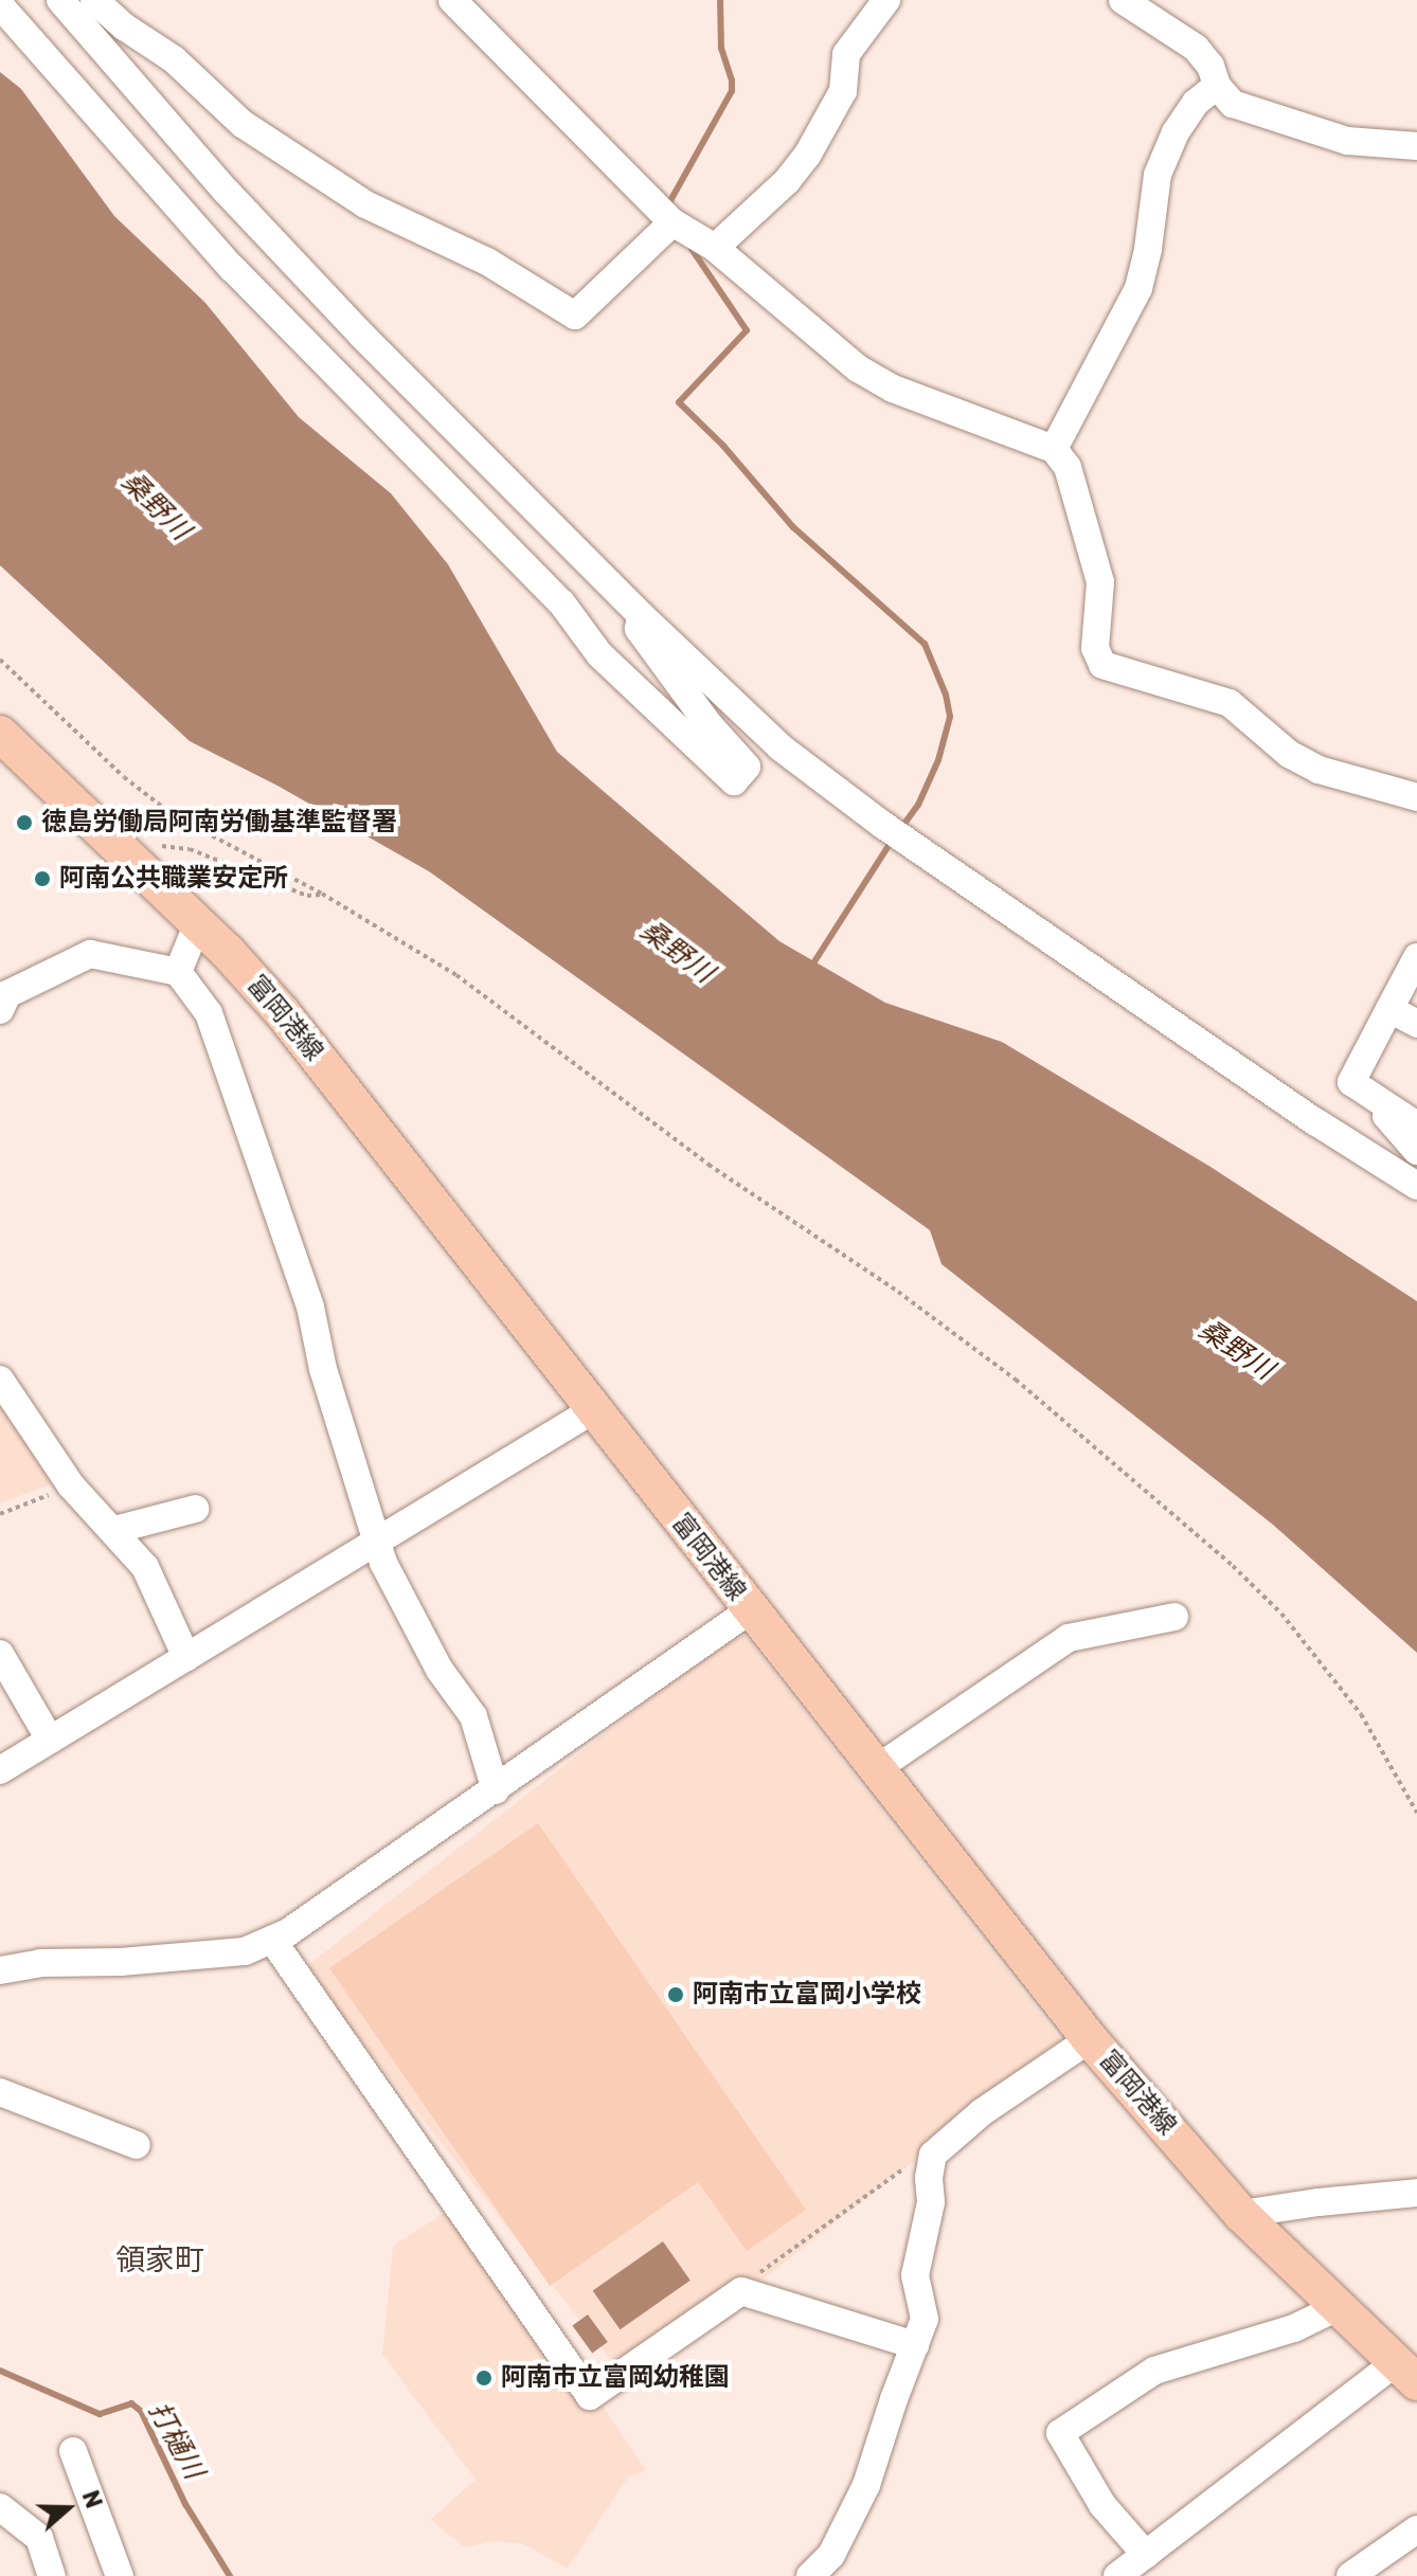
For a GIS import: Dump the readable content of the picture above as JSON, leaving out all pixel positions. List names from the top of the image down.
{
  "streets": {
    "main road": ["富岡港線"]
  },
  "districts": ["領家町"],
  "water": ["桑野川", "打樋川"],
  "places": [
    "徳島労働局阿南労働基準監督署",
    "阿南公共職業安定所",
    "阿南市立富岡小学校",
    "阿南市立富岡幼稚園"
  ],
  "north": "right"
}
